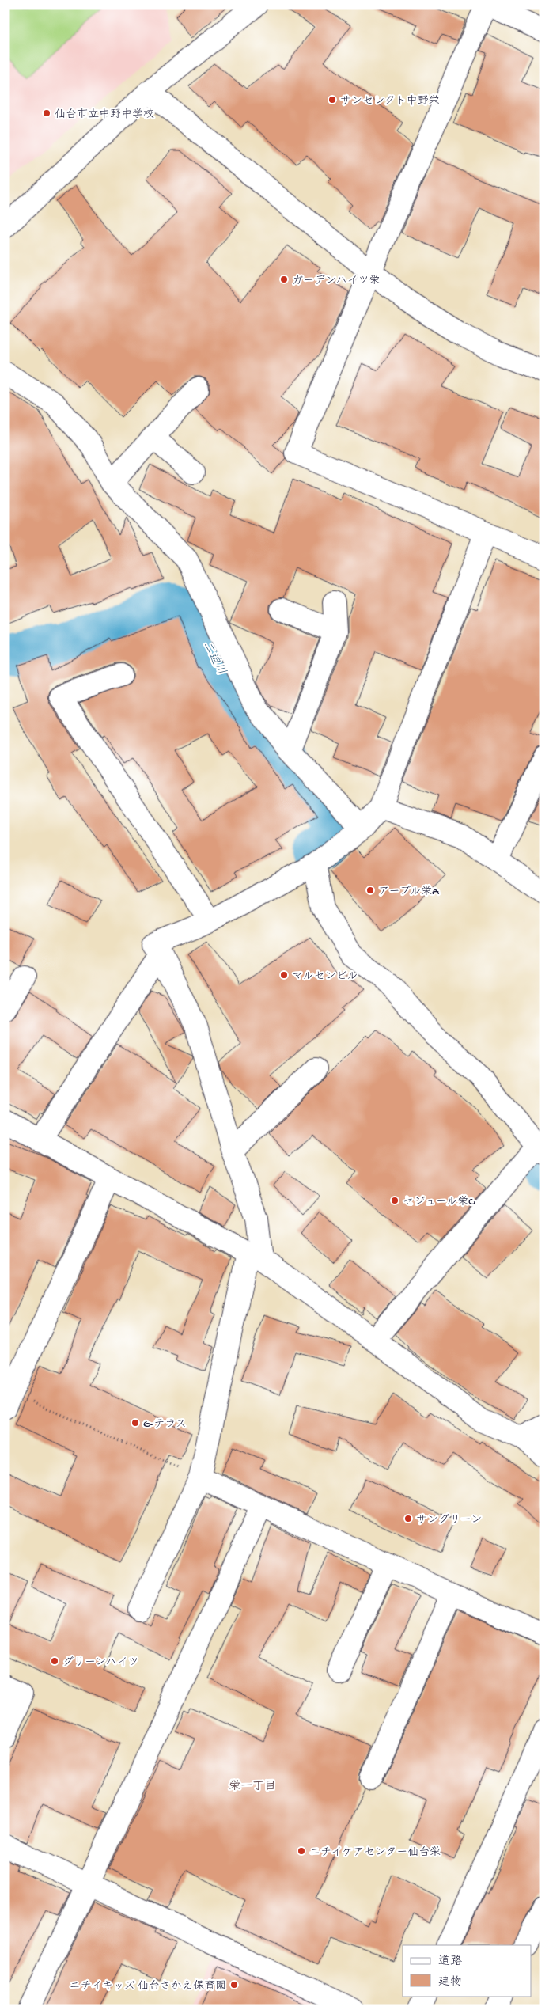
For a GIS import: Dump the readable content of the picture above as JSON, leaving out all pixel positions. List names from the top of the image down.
{
  "districts": ["栄一丁目"],
  "water": ["二迫川"],
  "places": [
    "サンセレクト中野栄",
    "仙台市立中野中学校",
    "ガーデンハイツ栄",
    "アーブル栄A",
    "マルセンビル",
    "セジュール栄C",
    "G-テラス",
    "サングリーン",
    "グリーンハイツ",
    "ニチイケアセンター仙台栄",
    "ニチイキッズ 仙台さかえ保育園"
  ],
  "legend": ["道路", "建物"]
}
